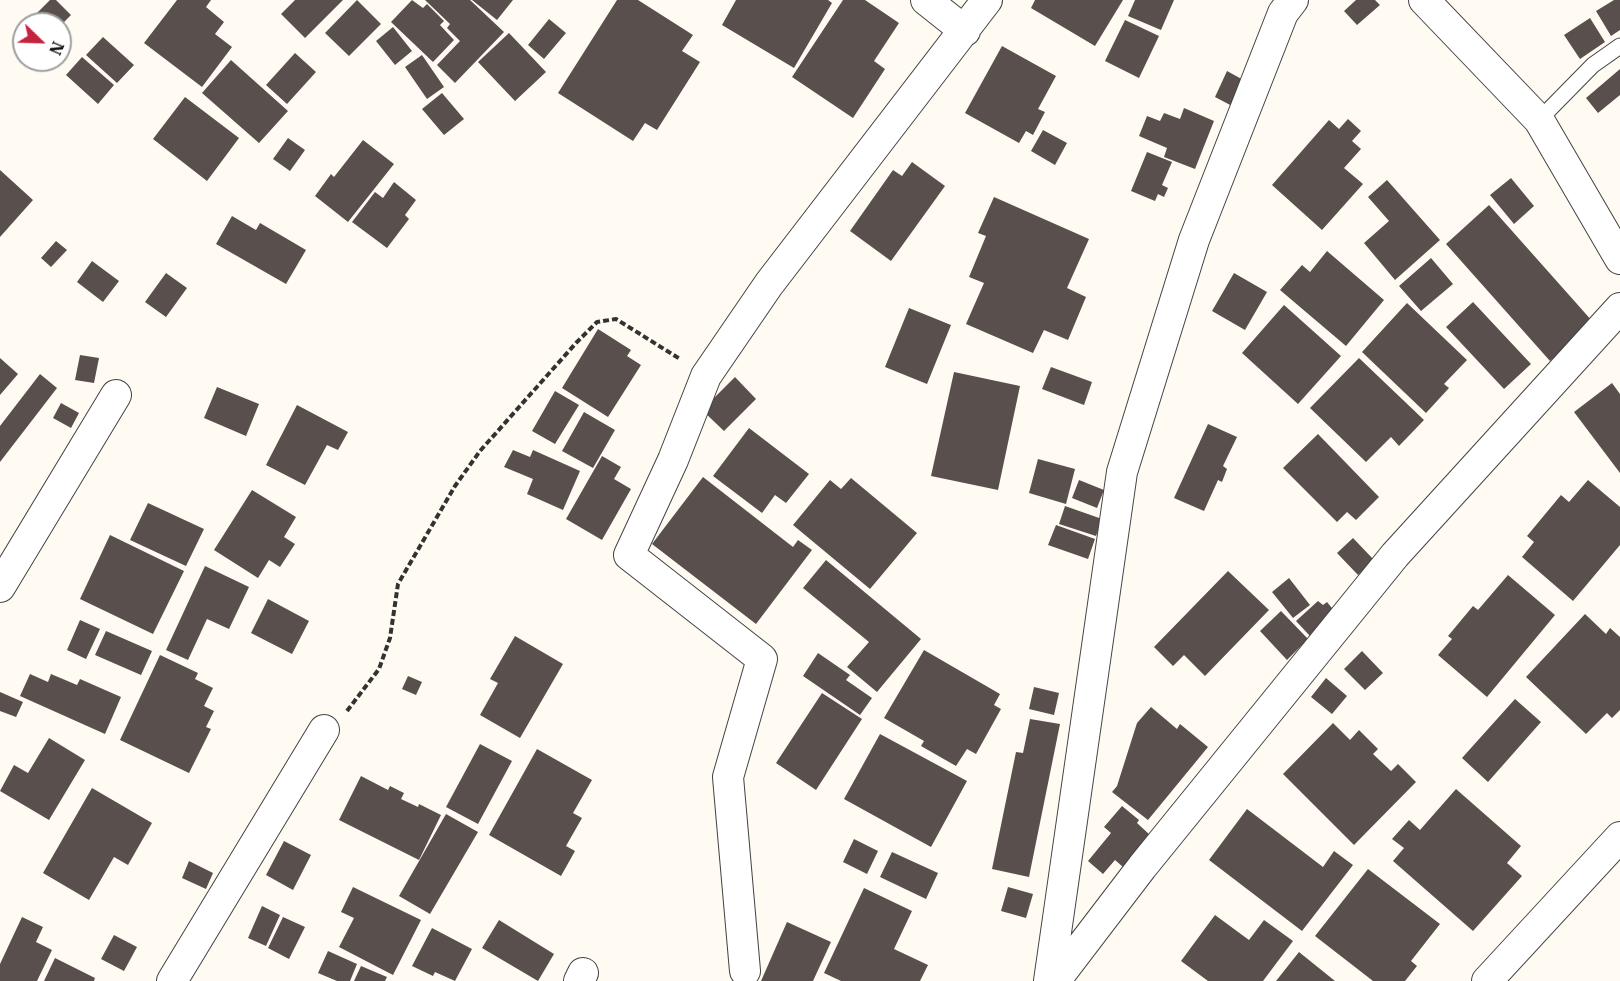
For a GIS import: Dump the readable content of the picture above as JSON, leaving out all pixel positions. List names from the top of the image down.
{
  "north": "bottom right"
}
